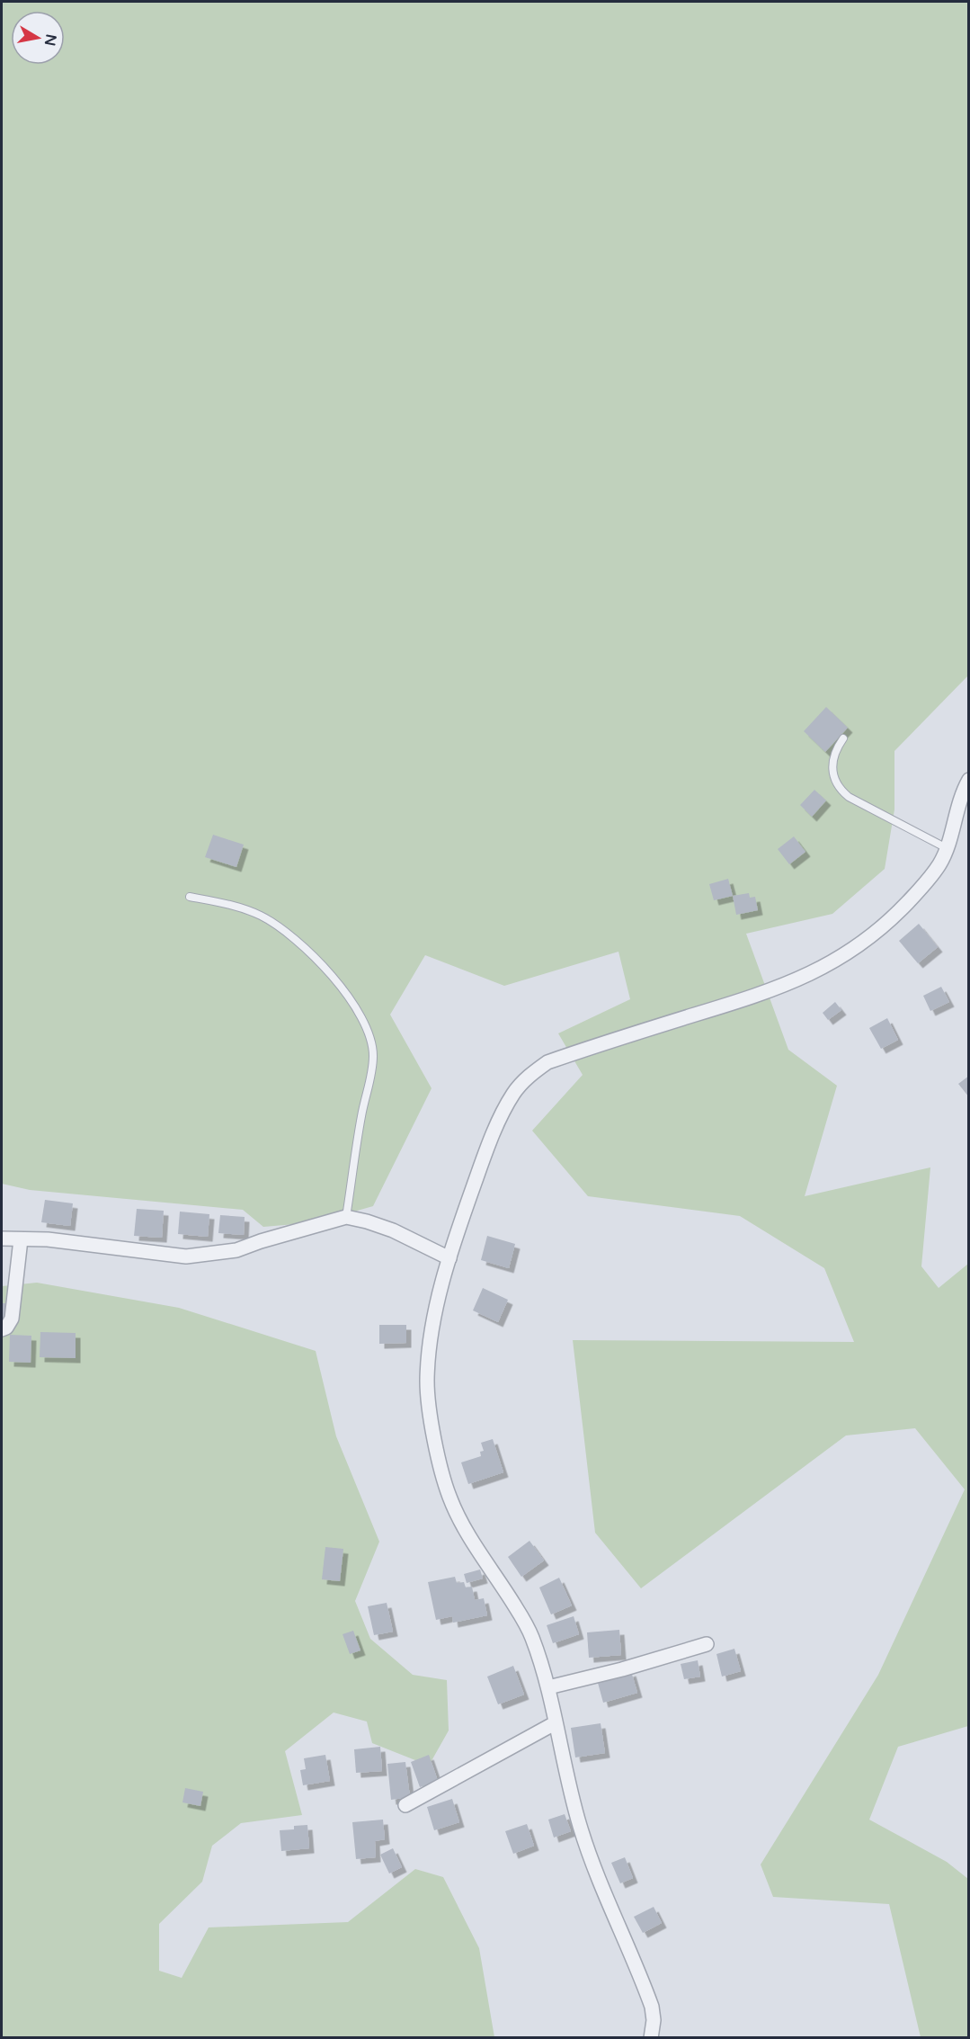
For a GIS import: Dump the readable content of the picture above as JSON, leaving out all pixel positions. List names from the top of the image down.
{
  "north": "right"
}
